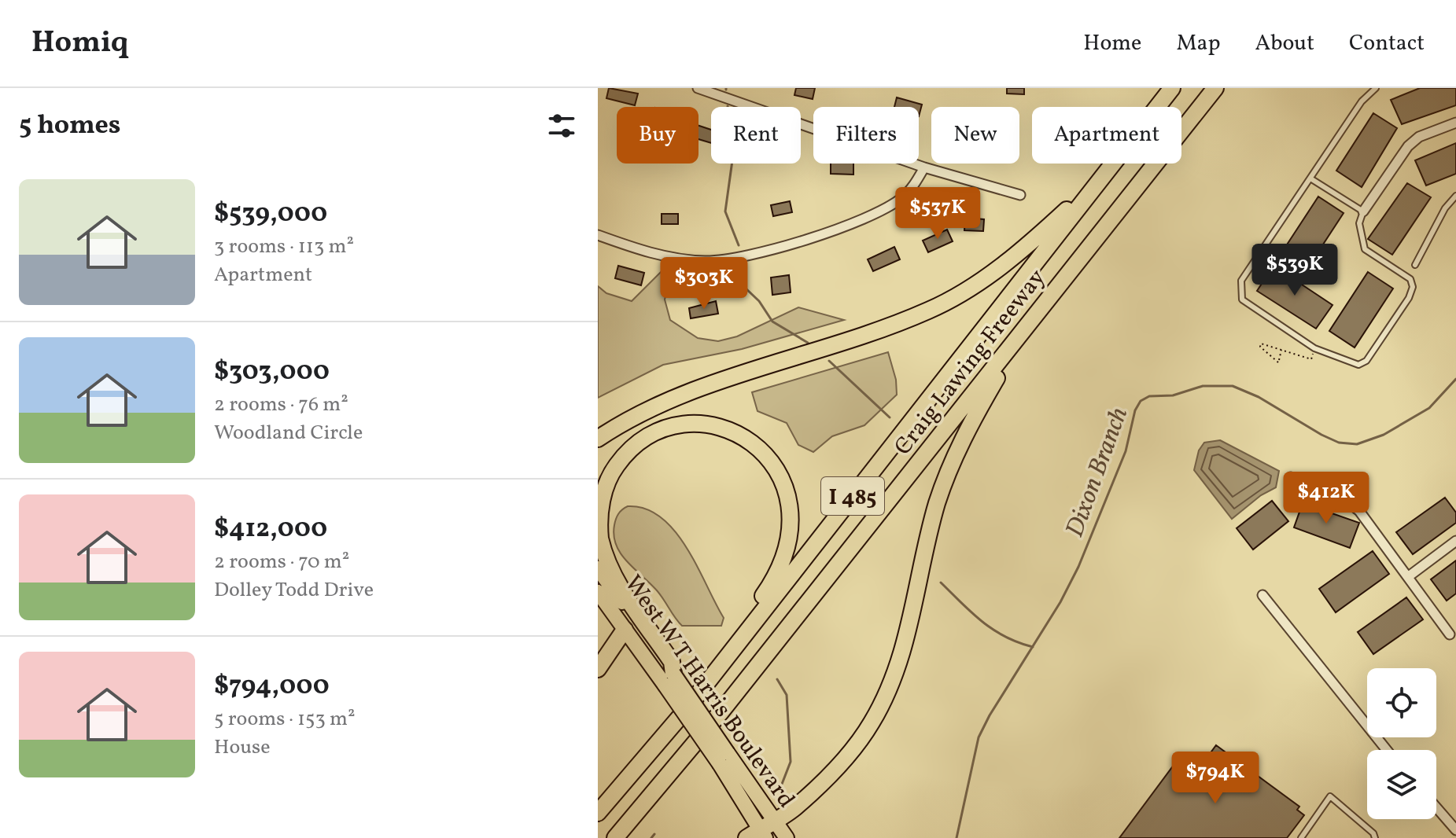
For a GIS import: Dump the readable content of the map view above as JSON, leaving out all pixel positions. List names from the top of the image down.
{
  "streets": {
    "highway": ["Craig Lawing Freeway", "I 485"],
    "main road": ["West W T Harris Boulevard"]
  },
  "water": ["Dixon Branch"],
  "page": {
    "header": "Homiq",
    "nav": [
      "Home",
      "Map",
      "About",
      "Contact"
    ],
    "heading": "5 homes",
    "chip": [
      "Buy",
      "Rent",
      "Filters",
      "New",
      "Apartment"
    ],
    "list": [
      {
        "name": "$539,000",
        "note": "3 rooms · 113 m² · Apartment"
      },
      {
        "name": "$303,000",
        "note": "2 rooms · 76 m² · Woodland Circle"
      },
      {
        "name": "$412,000",
        "note": "2 rooms · 70 m² · Dolley Todd Drive"
      },
      {
        "name": "$794,000",
        "note": "5 rooms · 153 m² · House"
      }
    ],
    "price": [
      "$537K",
      "$539K",
      "$303K",
      "$412K",
      "$794K"
    ]
  }
}
